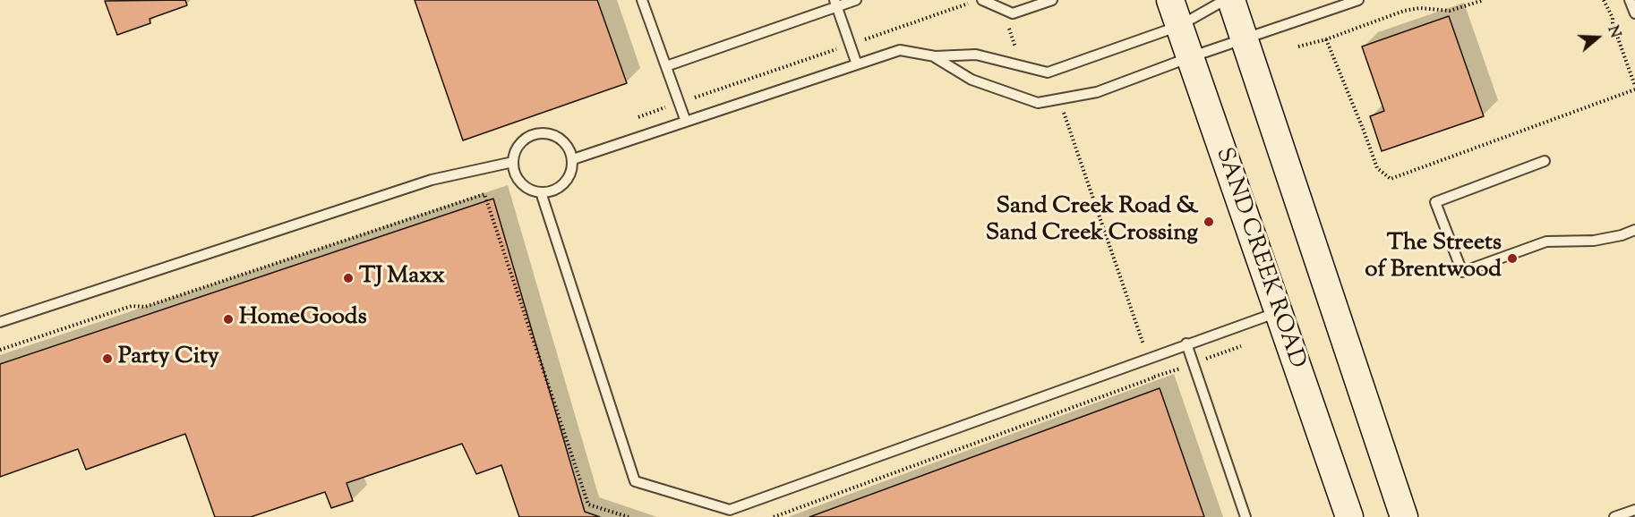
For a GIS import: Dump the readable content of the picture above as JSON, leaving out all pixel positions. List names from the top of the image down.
{
  "streets": {
    "main road": ["SAND CREEK ROAD"]
  },
  "places": [
    "Sand Creek Road & Sand Creek Crossing",
    "The Streets of Brentwood",
    "TJ Maxx",
    "HomeGoods",
    "Party City"
  ],
  "north": "right"
}
